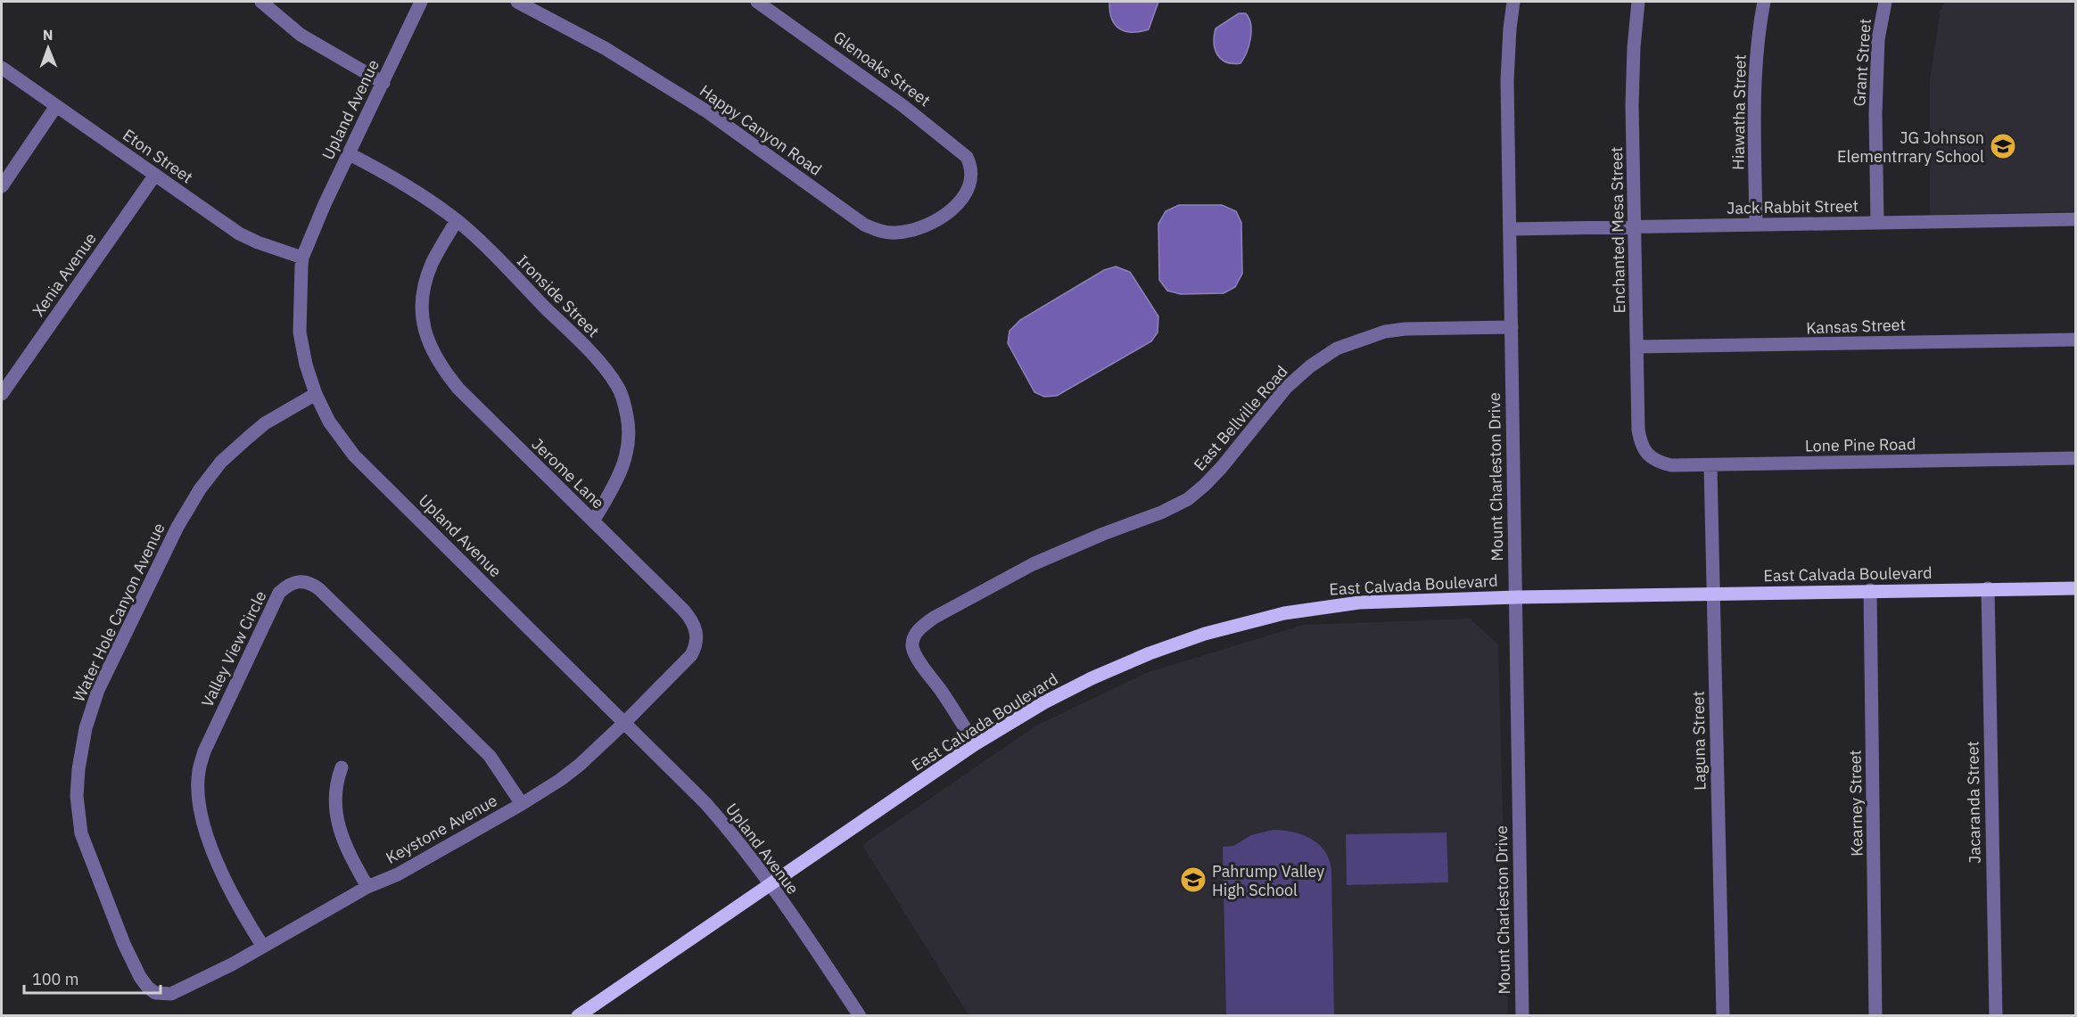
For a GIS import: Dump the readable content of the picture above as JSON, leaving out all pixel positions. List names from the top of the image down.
{
  "streets": {
    "main road": ["East Calvada Boulevard"],
    "street": [
      "Grant Street",
      "Glenoaks Street",
      "Upland Avenue",
      "Hiawatha Street",
      "Happy Canyon Road",
      "Eton Street",
      "Jack Rabbit Street",
      "Enchanted Mesa Street",
      "Xenia Avenue",
      "Ironside Street",
      "Kansas Street",
      "East Bellville Road",
      "Lone Pine Road",
      "Jerome Lane",
      "Mount Charleston Drive",
      "Water Hole Canyon Avenue",
      "Valley View Circle",
      "Laguna Street",
      "Jacaranda Street",
      "Kearney Street",
      "Keystone Avenue"
    ]
  },
  "crossings": [
    ["Grant Street", "Jack Rabbit Street"],
    ["Glenoaks Street", "Happy Canyon Road"],
    ["Upland Avenue", "Eton Street"],
    ["Upland Avenue", "Ironside Street"],
    ["Upland Avenue", "Jerome Lane"],
    ["Upland Avenue", "East Calvada Boulevard"],
    ["Upland Avenue", "Water Hole Canyon Avenue"],
    ["Upland Avenue", "Keystone Avenue"],
    ["Hiawatha Street", "Jack Rabbit Street"],
    ["Eton Street", "Xenia Avenue"],
    ["Jack Rabbit Street", "Enchanted Mesa Street"],
    ["Jack Rabbit Street", "Mount Charleston Drive"],
    ["Enchanted Mesa Street", "Kansas Street"],
    ["Enchanted Mesa Street", "Lone Pine Road"],
    ["Ironside Street", "Jerome Lane"],
    ["East Bellville Road", "Mount Charleston Drive"],
    ["East Bellville Road", "East Calvada Boulevard"],
    ["Lone Pine Road", "Laguna Street"],
    ["Jerome Lane", "Keystone Avenue"],
    ["Mount Charleston Drive", "East Calvada Boulevard"],
    ["East Calvada Boulevard", "Laguna Street"],
    ["East Calvada Boulevard", "Jacaranda Street"],
    ["East Calvada Boulevard", "Kearney Street"],
    ["Water Hole Canyon Avenue", "Valley View Circle"],
    ["Water Hole Canyon Avenue", "Keystone Avenue"],
    ["Valley View Circle", "Keystone Avenue"]
  ],
  "places": {
    "school or university": ["JG Johnson Elementrrary School", "Pahrump Valley High School"]
  },
  "scale_bar": "100 m",
  "north": "top"
}
